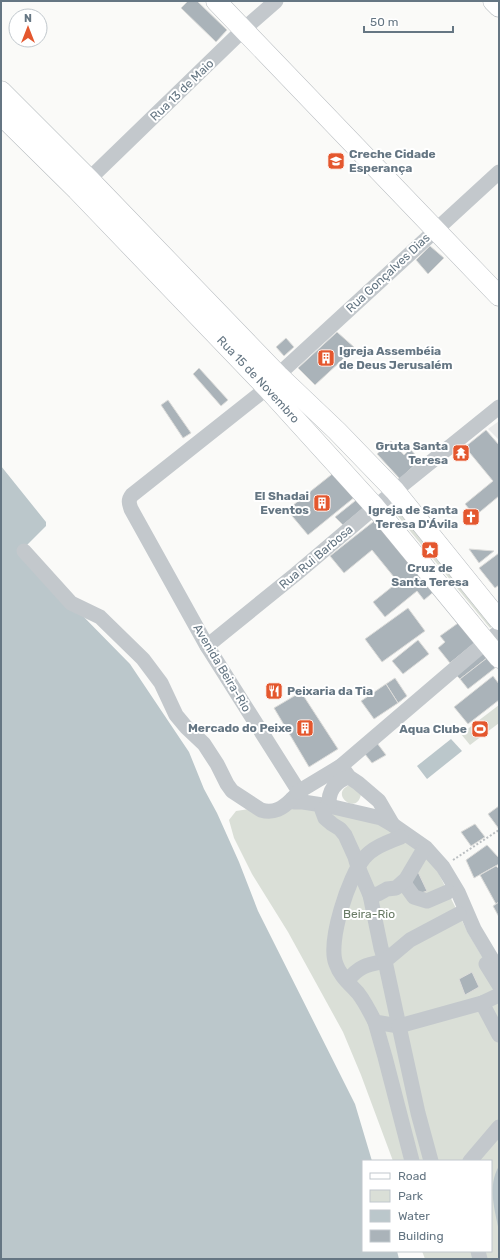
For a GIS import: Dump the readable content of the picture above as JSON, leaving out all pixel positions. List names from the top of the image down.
{
  "streets": {
    "main road": ["Rua 15 de Novembro"],
    "street": [
      "Rua 13 de Maio",
      "Rua Gonçalves Dias",
      "Rua Rui Barbosa",
      "Avenida Beira-Rio"
    ]
  },
  "crossings": [
    ["Rua 13 de Maio", "Rua 15 de Novembro"],
    ["Rua Gonçalves Dias", "Rua 15 de Novembro"],
    ["Rua Gonçalves Dias", "Avenida Beira-Rio"],
    ["Rua 15 de Novembro", "Rua Rui Barbosa"],
    ["Rua Rui Barbosa", "Avenida Beira-Rio"]
  ],
  "parks": ["Beira-Rio"],
  "places": {
    "school or university": ["Creche Cidade Esperança"],
    "building": ["Igreja Assembéia de Deus Jerusalém", "El Shadai Eventos", "Mercado do Peixe"],
    "temple": ["Gruta Santa Teresa"],
    "church": ["Igreja de Santa Teresa D'Ávila"],
    "place": ["Cruz de Santa Teresa"],
    "restaurant": ["Peixaria da Tia"],
    "sports": ["Aqua Clube"]
  },
  "legend": [
    "Road",
    "Park",
    "Water",
    "Building"
  ],
  "scale_bar": "50 m",
  "north": "top"
}
